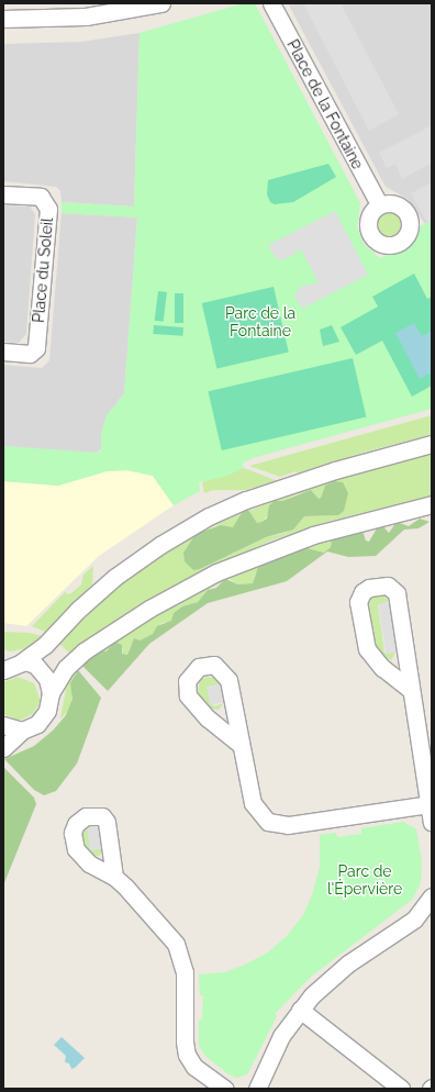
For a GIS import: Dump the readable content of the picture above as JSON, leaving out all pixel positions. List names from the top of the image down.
{
  "streets": {
    "street": ["Place de la Fontaine", "Place du Soleil"]
  },
  "parks": ["Parc de la Fontaine", "Parc de l'Épervière"]
}
